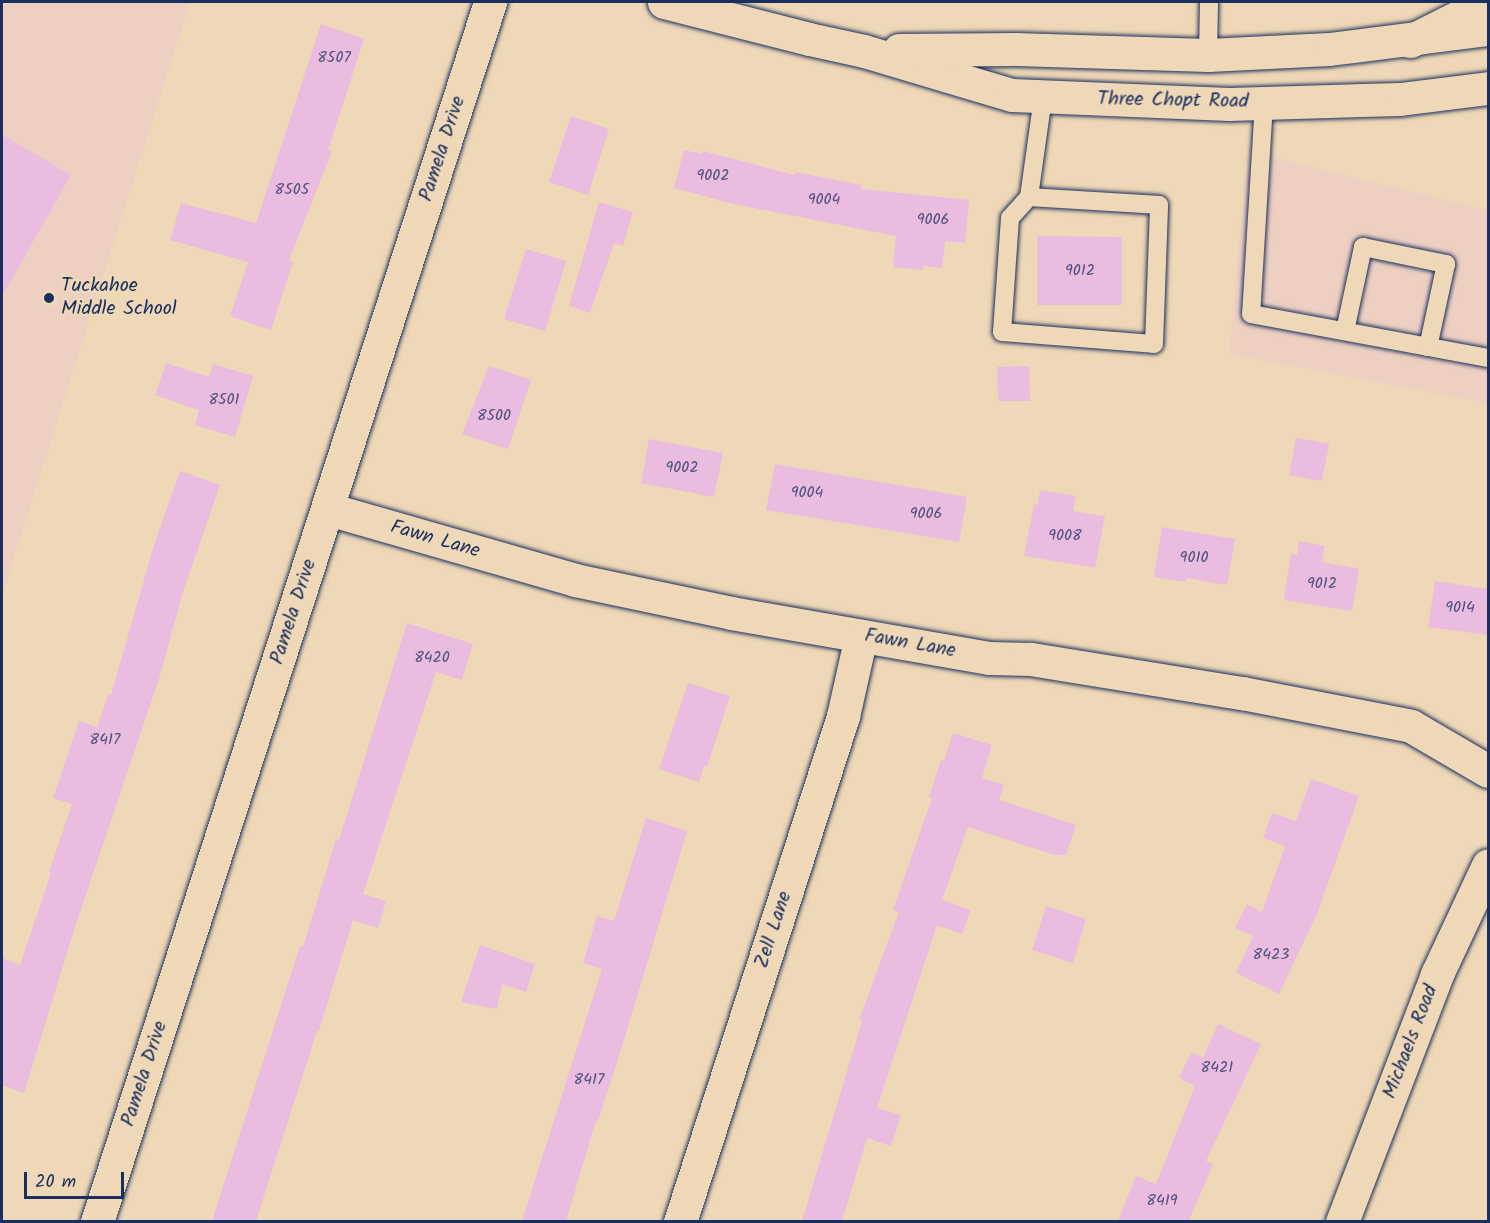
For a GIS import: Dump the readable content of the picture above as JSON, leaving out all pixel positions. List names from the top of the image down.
{
  "streets": {
    "main road": [
      "Three Chopt Road",
      "Pamela Drive",
      "Fawn Lane",
      "Zell Lane",
      "Michaels Road"
    ]
  },
  "crossings": [
    ["Pamela Drive", "Fawn Lane"],
    ["Fawn Lane", "Zell Lane"]
  ],
  "places": ["Tuckahoe Middle School"],
  "house_numbers": [
    "8507",
    "9002",
    "8505",
    "9004",
    "9006",
    "9012",
    "8501",
    "8500",
    "9002",
    "9004",
    "9006",
    "9008",
    "9010",
    "9012",
    "9014",
    "8420",
    "8417",
    "8423",
    "8421",
    "8417",
    "8419"
  ],
  "scale_bar": "20 m"
}
